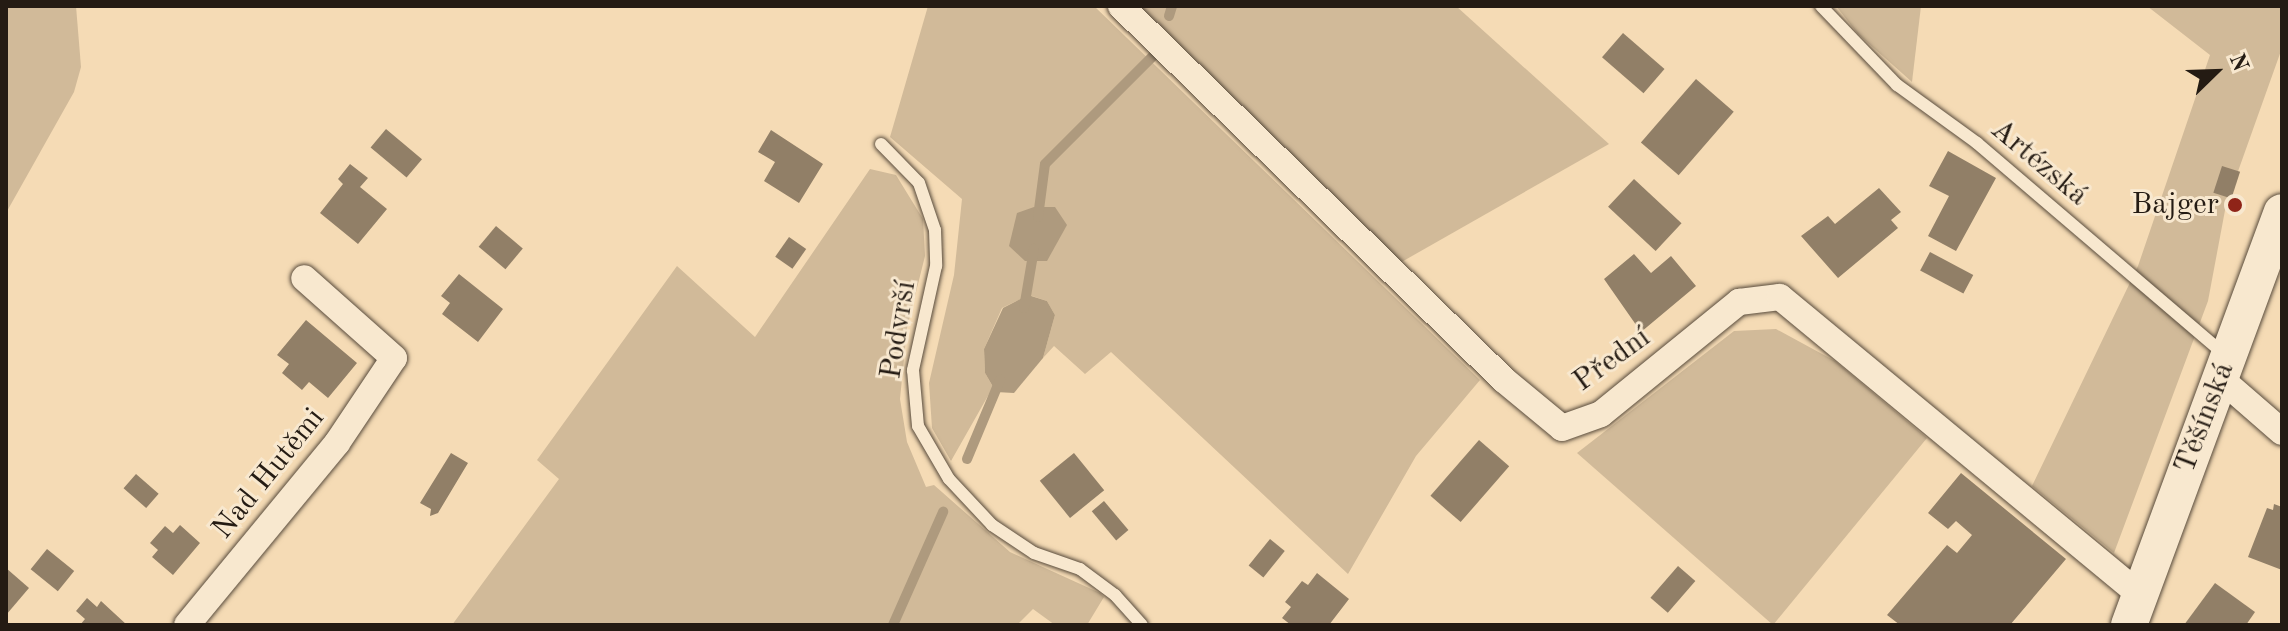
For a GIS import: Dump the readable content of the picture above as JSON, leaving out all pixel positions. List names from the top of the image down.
{
  "streets": {
    "main road": ["Těšínská"],
    "street": ["Přední", "Nad Hutěmi"],
    "lane": ["Artézská", "Podvrší"]
  },
  "crossings": [
    ["Artézská", "Těšínská"],
    ["Přední", "Těšínská"]
  ],
  "places": ["Bajger"],
  "north": "top right"
}
